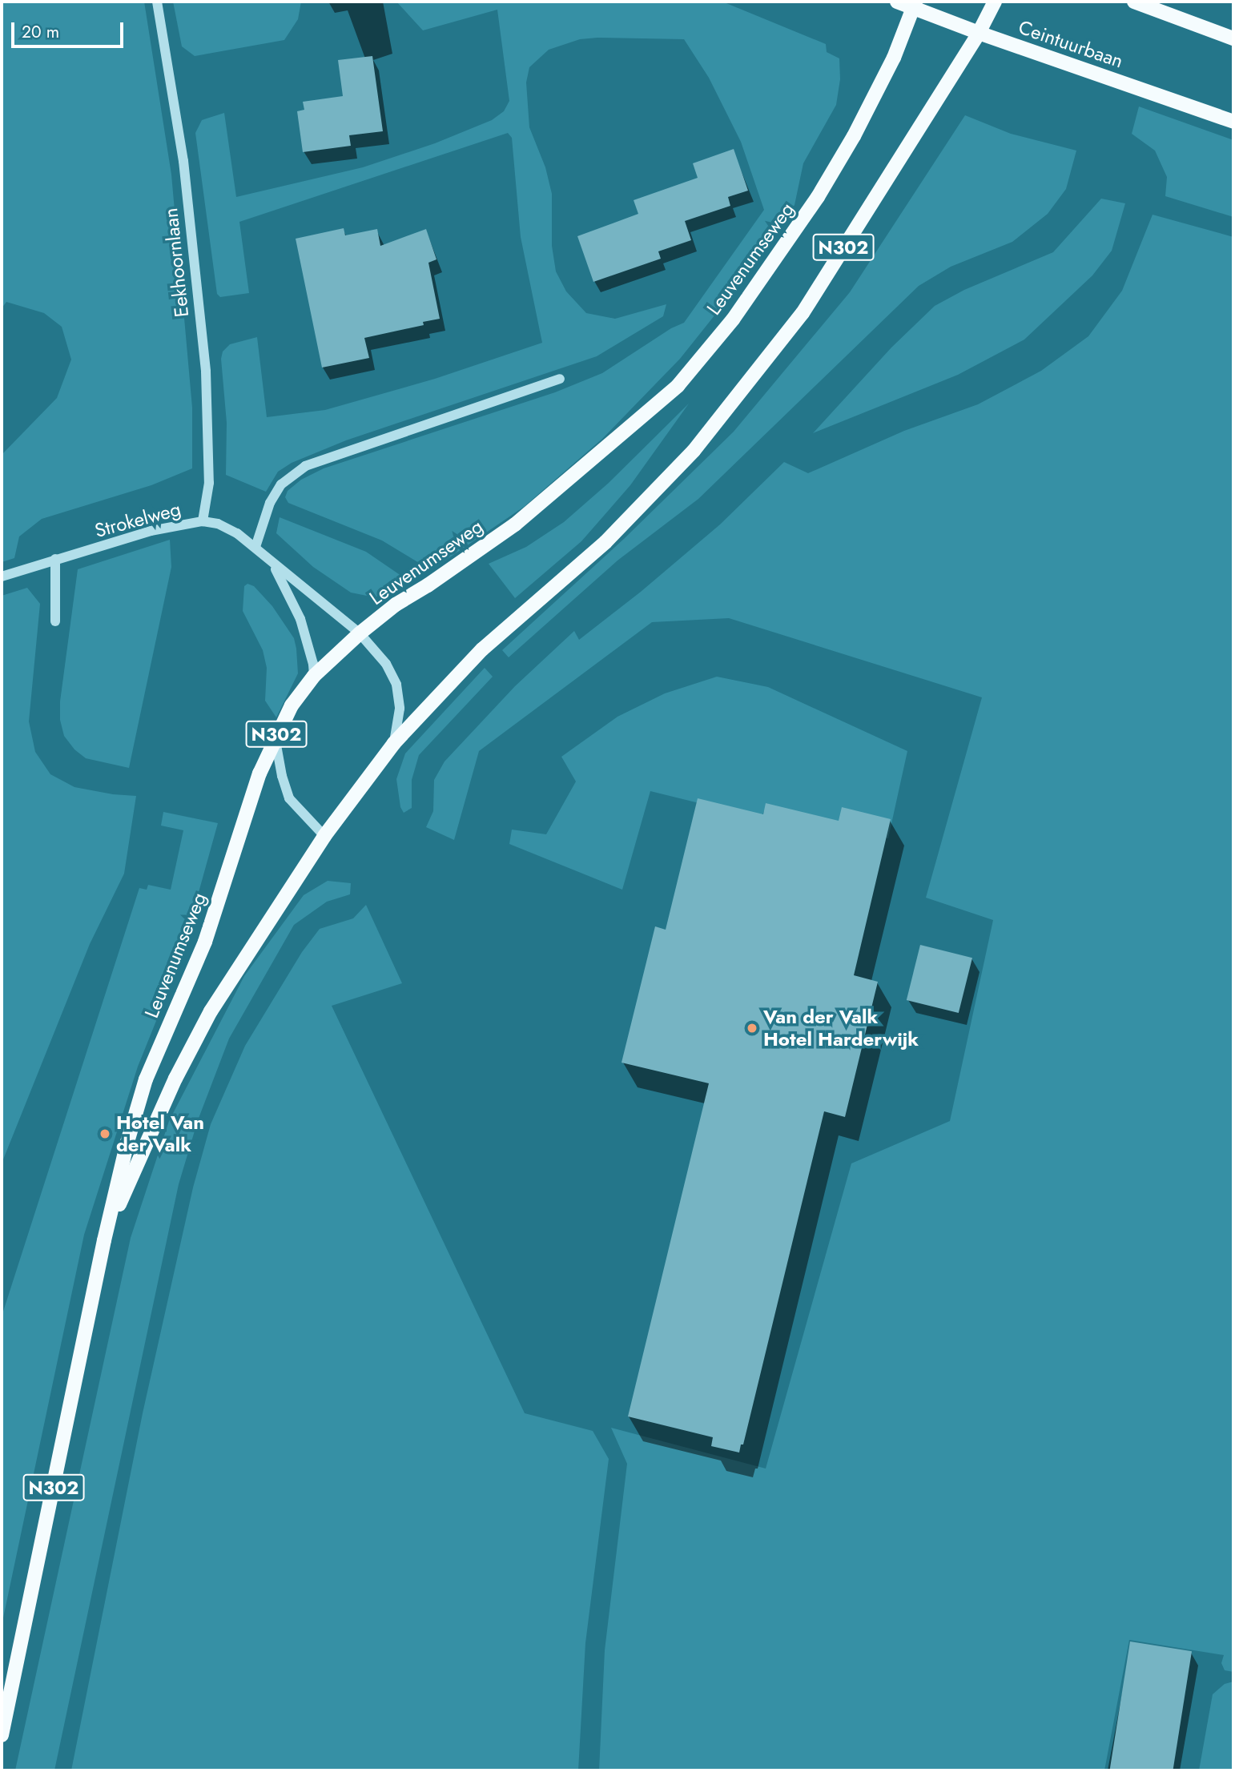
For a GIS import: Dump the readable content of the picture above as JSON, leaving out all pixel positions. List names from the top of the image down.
{
  "streets": {
    "main road": ["Ceintuurbaan", "N302", "Leuvenumseweg"],
    "street": ["Eekhoornlaan", "Strokelweg"]
  },
  "crossings": [
    ["Ceintuurbaan", "N302"],
    ["Ceintuurbaan", "Leuvenumseweg"],
    ["N302", "Leuvenumseweg"],
    ["Leuvenumseweg", "Strokelweg"],
    ["Eekhoornlaan", "Strokelweg"]
  ],
  "places": ["Van der Valk Hotel Harderwijk", "Hotel Van der Valk"],
  "scale_bar": "20 m"
}
